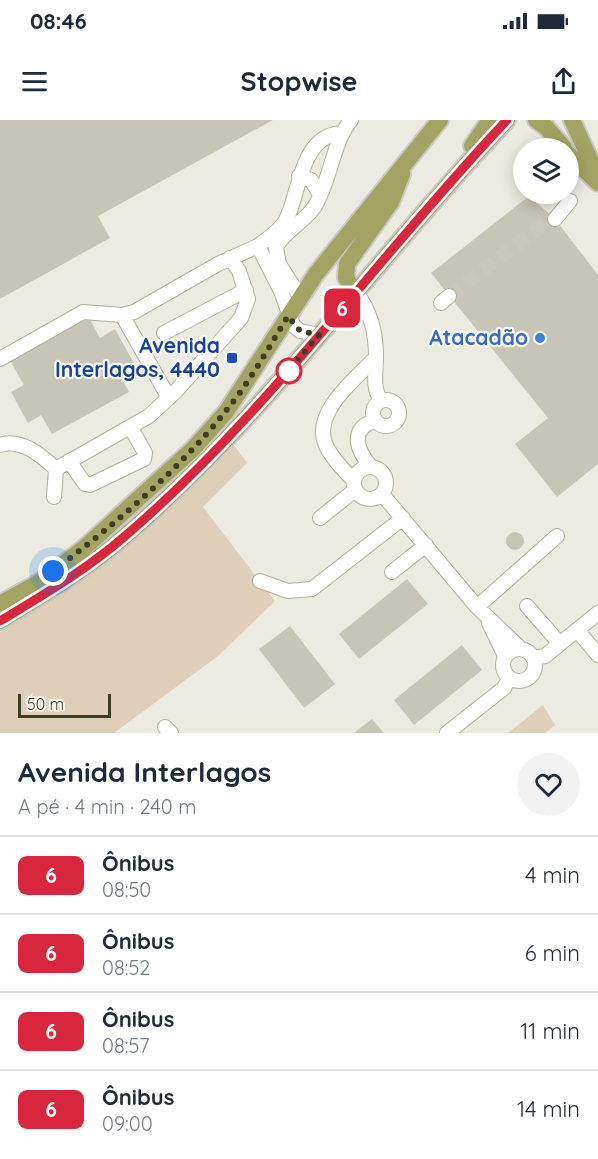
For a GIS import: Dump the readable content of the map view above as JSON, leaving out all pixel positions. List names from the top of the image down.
{
  "places": {
    "other": ["Atacadão"],
    "transit": ["Avenida Interlagos, 4440"]
  },
  "lines": ["bus line 6"],
  "scale_bar": "50 m",
  "page": {
    "status": "08:46",
    "header": "Stopwise",
    "on_map": "6",
    "scale": "50 m",
    "heading": ["Avenida Interlagos", "A pé · 4 min · 240 m"],
    "list": [
      {
        "mark": "6",
        "name": "Ônibus",
        "note": "08:50",
        "value": "4 min"
      },
      {
        "mark": "6",
        "name": "Ônibus",
        "note": "08:52",
        "value": "6 min"
      },
      {
        "mark": "6",
        "name": "Ônibus",
        "note": "08:57",
        "value": "11 min"
      },
      {
        "mark": "6",
        "name": "Ônibus",
        "note": "09:00",
        "value": "14 min"
      }
    ]
  }
}
